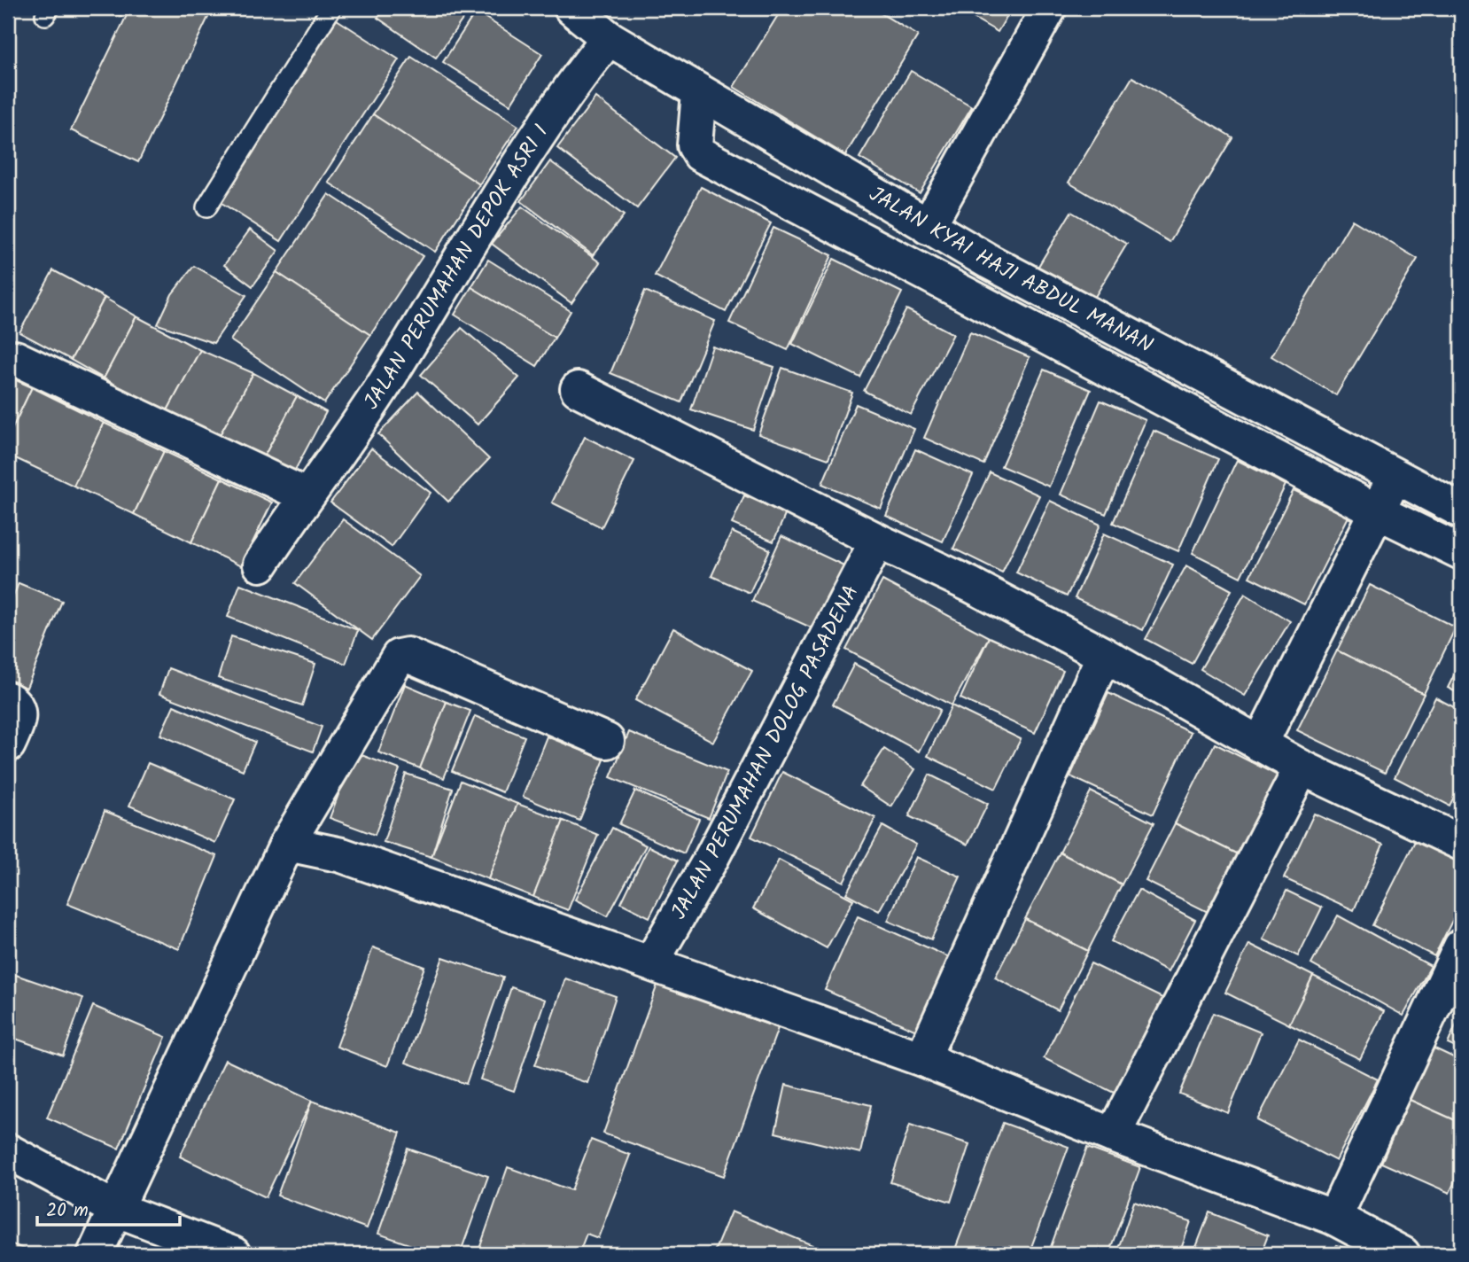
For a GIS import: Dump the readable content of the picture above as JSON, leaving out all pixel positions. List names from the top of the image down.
{
  "streets": {
    "street": ["JALAN PERUMAHAN DEPOK ASRI I", "JALAN KYAI HAJI ABDUL MANAN", "JALAN PERUMAHAN DOLOG PASADENA"]
  },
  "crossings": [
    ["JALAN PERUMAHAN DEPOK ASRI I", "JALAN KYAI HAJI ABDUL MANAN"]
  ],
  "scale_bar": "20 m"
}
